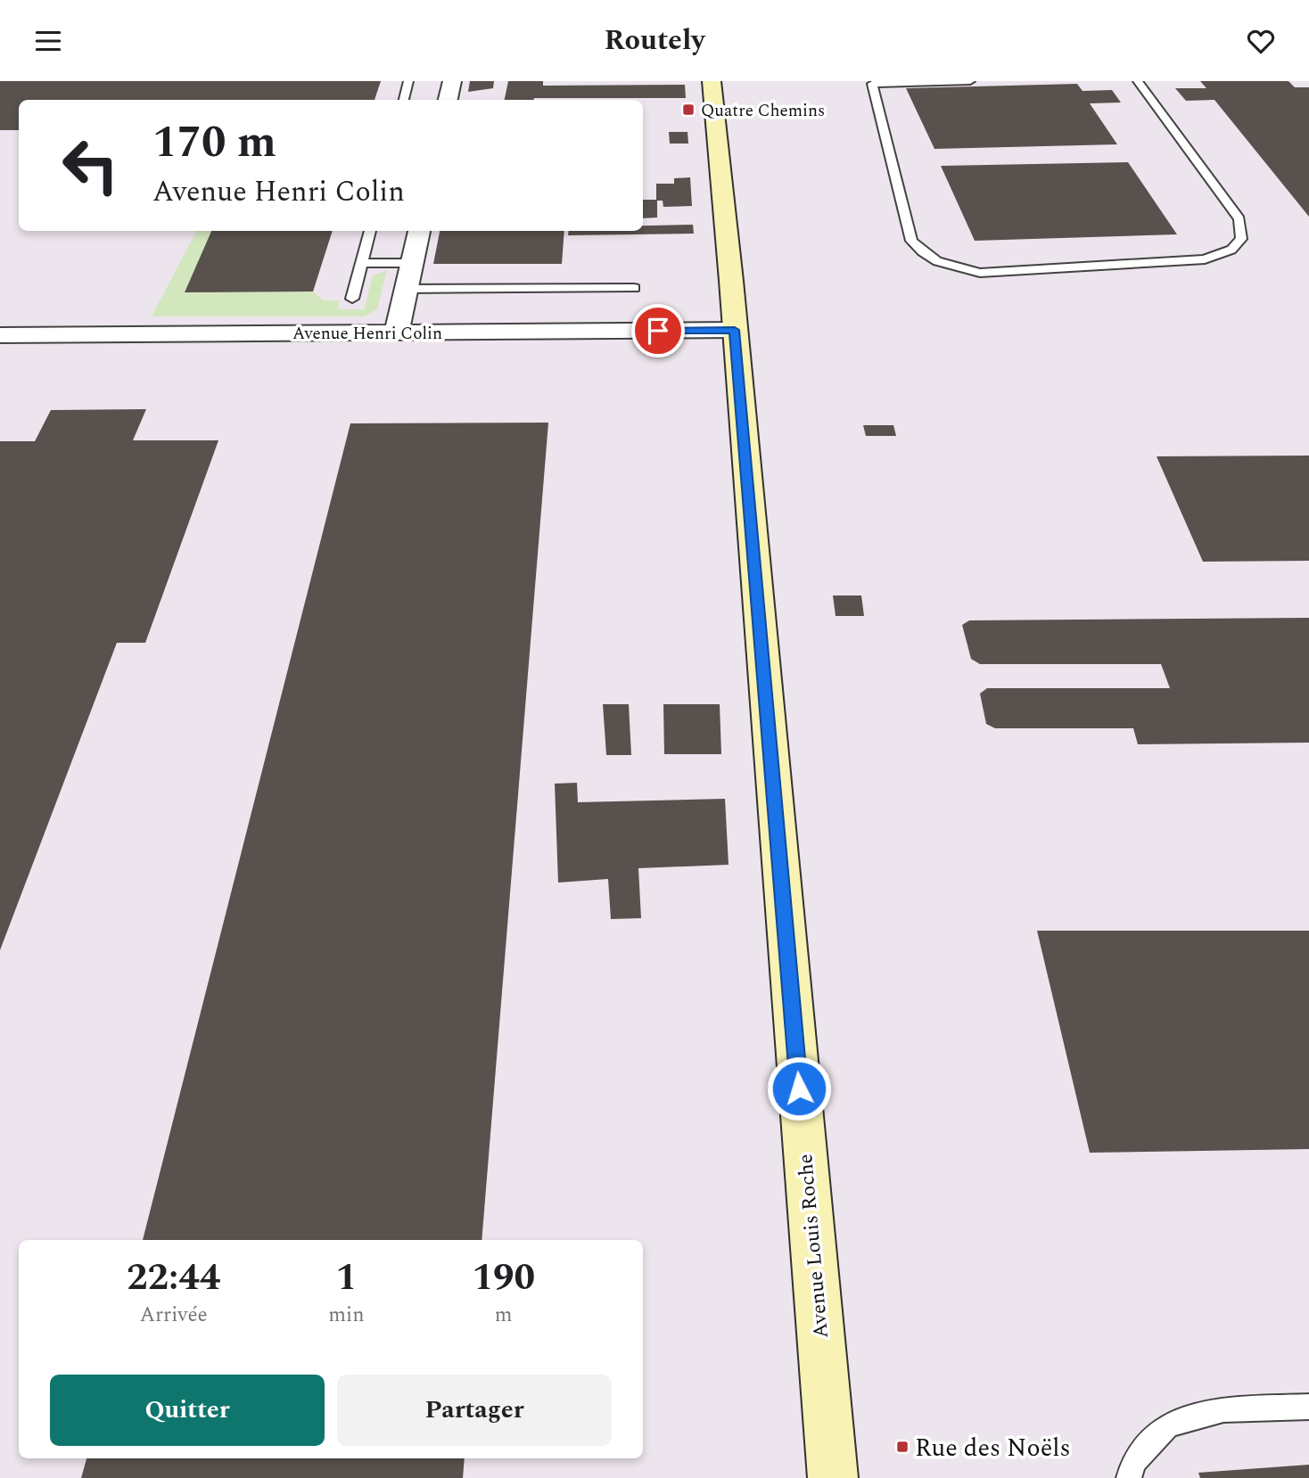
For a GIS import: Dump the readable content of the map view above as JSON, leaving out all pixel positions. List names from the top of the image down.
{
  "streets": {
    "main road": ["Avenue Louis Roche"],
    "street": ["Avenue Henri Colin"]
  },
  "crossings": [
    ["Avenue Henri Colin", "Avenue Louis Roche"]
  ],
  "places": {
    "transit": ["Quatre Chemins", "Rue des Noëls"]
  },
  "page": {
    "header": "Routely",
    "turn": ["170 m", "Avenue Henri Colin"],
    "eta": [
      "22:44",
      "Arrivée",
      "1",
      "min",
      "190",
      "m"
    ],
    "buttons": ["Quitter", "Partager"]
  }
}
